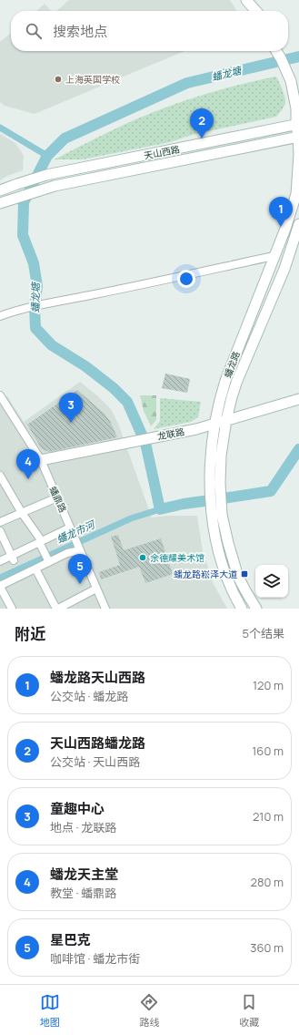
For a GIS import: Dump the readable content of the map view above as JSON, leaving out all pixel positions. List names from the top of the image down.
{
  "streets": {
    "main road": ["天山西路", "蟠龙路", "龙联路"],
    "street": ["蟠鼎路"]
  },
  "crossings": [
    ["天山西路", "蟠龙路"],
    ["蟠龙路", "龙联路"],
    ["龙联路", "蟠鼎路"]
  ],
  "water": ["蟠龙塘", "蟠龙市河"],
  "places": {
    "other": ["上海英国学校", "余德耀美术馆"],
    "transit": ["蟠龙路崧泽大道"]
  },
  "page": {
    "search": "搜索地点",
    "pins": [
      "2",
      "1",
      "3",
      "4",
      "5"
    ],
    "heading": ["附近", "5个结果"],
    "list": [
      {
        "mark": "1",
        "name": "蟠龙路天山西路",
        "note": "公交站 · 蟠龙路",
        "value": "120 m"
      },
      {
        "mark": "2",
        "name": "天山西路蟠龙路",
        "note": "公交站 · 天山西路",
        "value": "160 m"
      },
      {
        "mark": "3",
        "name": "童趣中心",
        "note": "地点 · 龙联路",
        "value": "210 m"
      },
      {
        "mark": "4",
        "name": "蟠龙天主堂",
        "note": "教堂 · 蟠鼎路",
        "value": "280 m"
      },
      {
        "mark": "5",
        "name": "星巴克",
        "note": "咖啡馆 · 蟠龙市街",
        "value": "360 m"
      }
    ],
    "nav": ["地图", "路线", "收藏"]
  }
}
